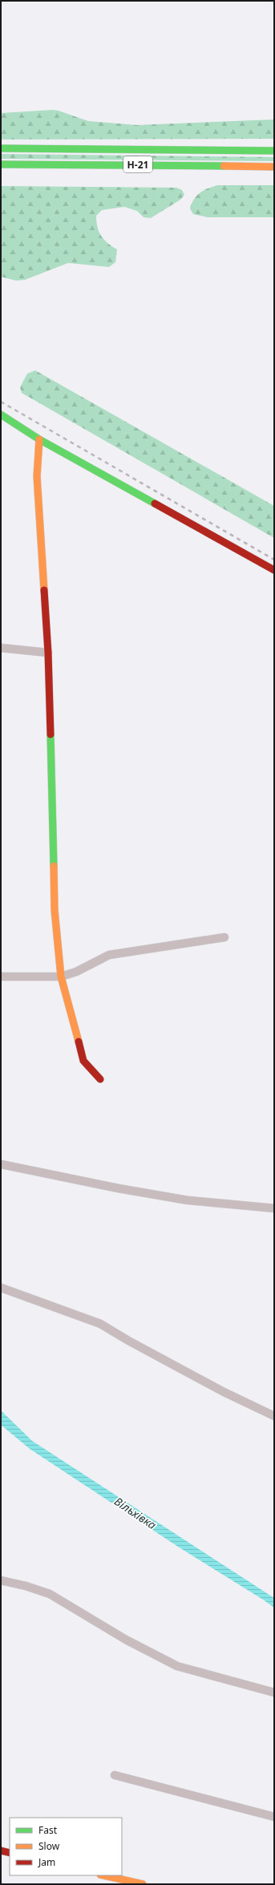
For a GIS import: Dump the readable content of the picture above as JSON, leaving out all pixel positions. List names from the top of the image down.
{
  "streets": {
    "street": ["Н-21"]
  },
  "water": ["Вільхівка"],
  "legend": ["Fast", "Slow", "Jam"]
}
